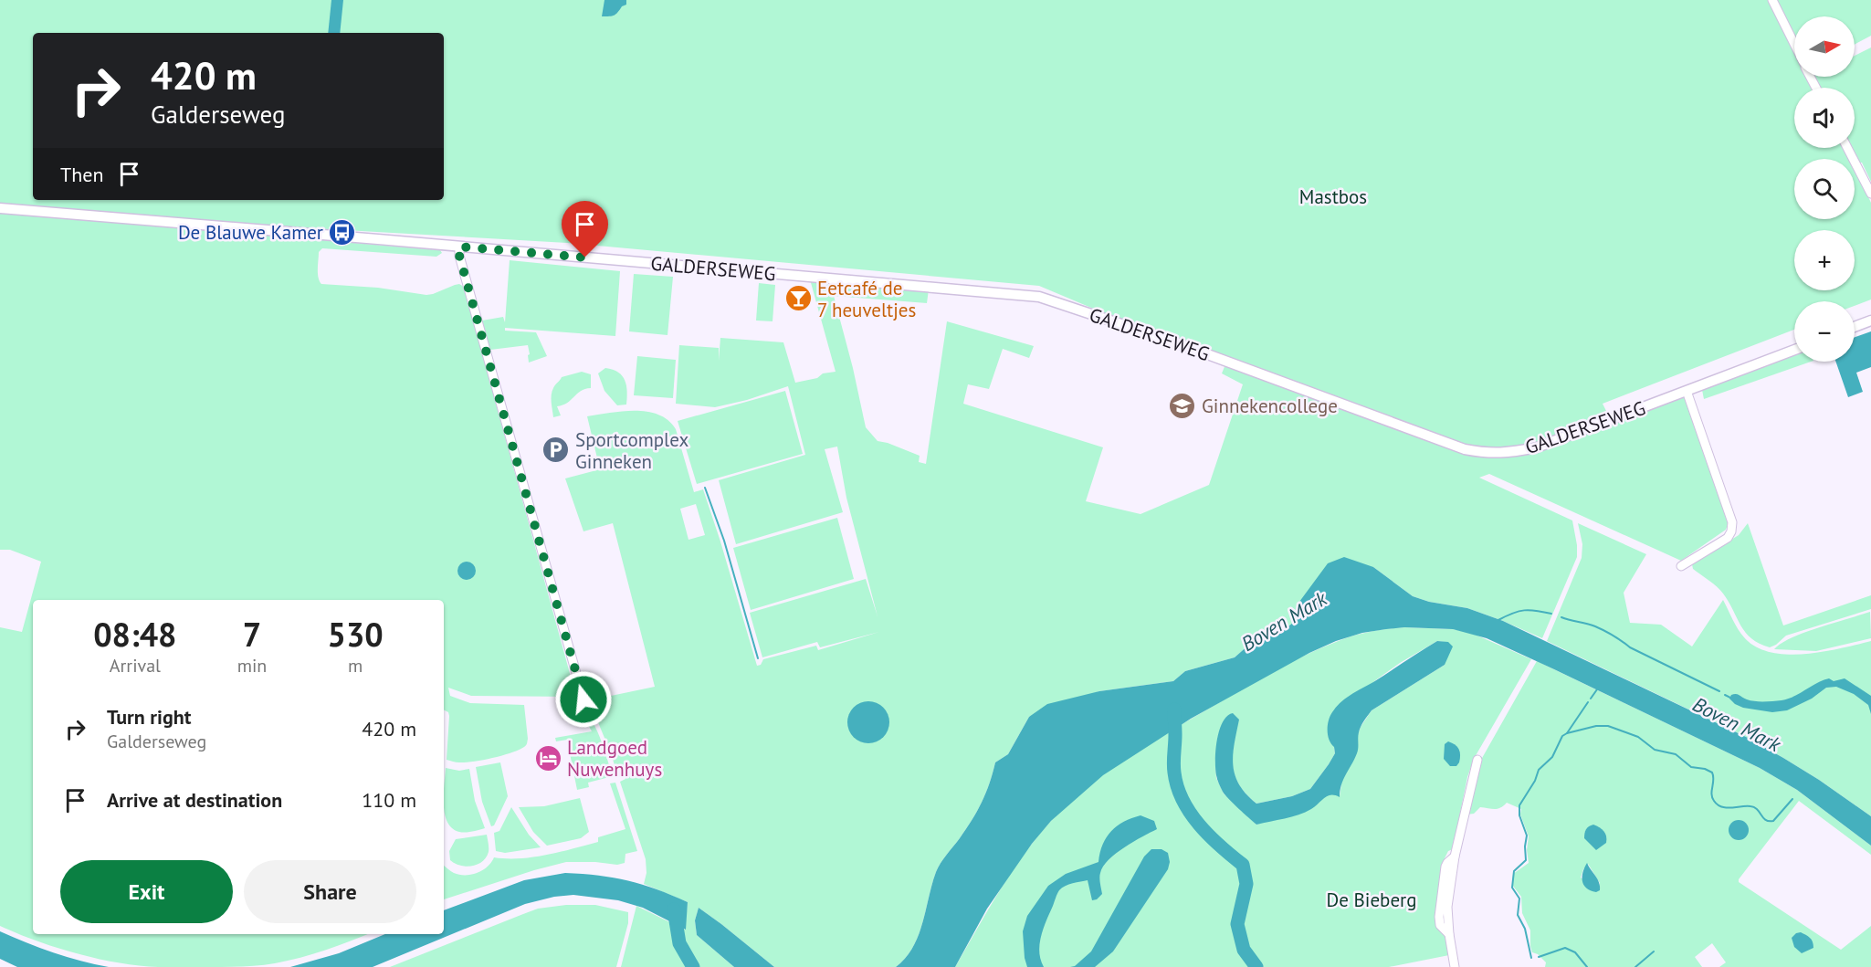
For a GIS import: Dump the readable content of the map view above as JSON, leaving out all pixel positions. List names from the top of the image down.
{
  "streets": {
    "street": ["GALDERSEWEG"]
  },
  "water": ["Boven Mark"],
  "parks": ["Mastbos", "De Bieberg"],
  "places": {
    "bus stop": ["De Blauwe Kamer"],
    "bar": ["Eetcafé de 7 heuveltjes"],
    "school or university": ["Ginnekencollege"],
    "parking": ["Sportcomplex Ginneken"],
    "hotel": ["Landgoed Nuwenhuys"]
  },
  "north": "right",
  "page": {
    "map_buttons": ["+", "−"],
    "turn": ["420 m", "Galderseweg"],
    "then": "Then",
    "eta": [
      "08:48",
      "Arrival",
      "7",
      "min",
      "530",
      "m"
    ],
    "list": [
      {
        "name": "Turn right",
        "note": "Galderseweg",
        "value": "420 m"
      },
      {
        "name": "Arrive at destination",
        "value": "110 m"
      }
    ],
    "buttons": ["Exit", "Share"]
  }
}
